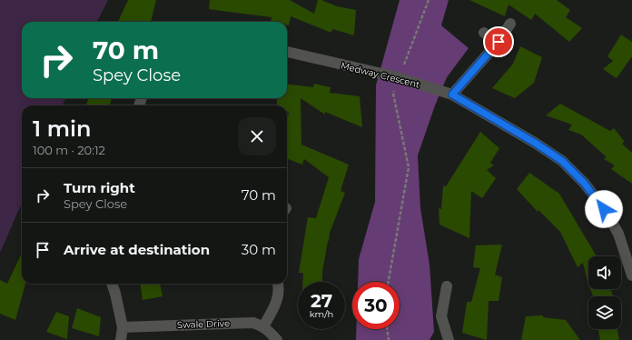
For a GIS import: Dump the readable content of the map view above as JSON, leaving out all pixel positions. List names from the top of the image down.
{
  "streets": {
    "street": ["Medway Crescent", "Swale Drive"]
  },
  "page": {
    "turn": ["70 m", "Spey Close"],
    "heading": ["1 min", "100 m · 20:12"],
    "list": [
      {
        "name": "Turn right",
        "note": "Spey Close",
        "value": "70 m"
      },
      {
        "name": "Arrive at destination",
        "value": "30 m"
      }
    ],
    "speed": "27 km/h",
    "limit": "30"
  }
}
